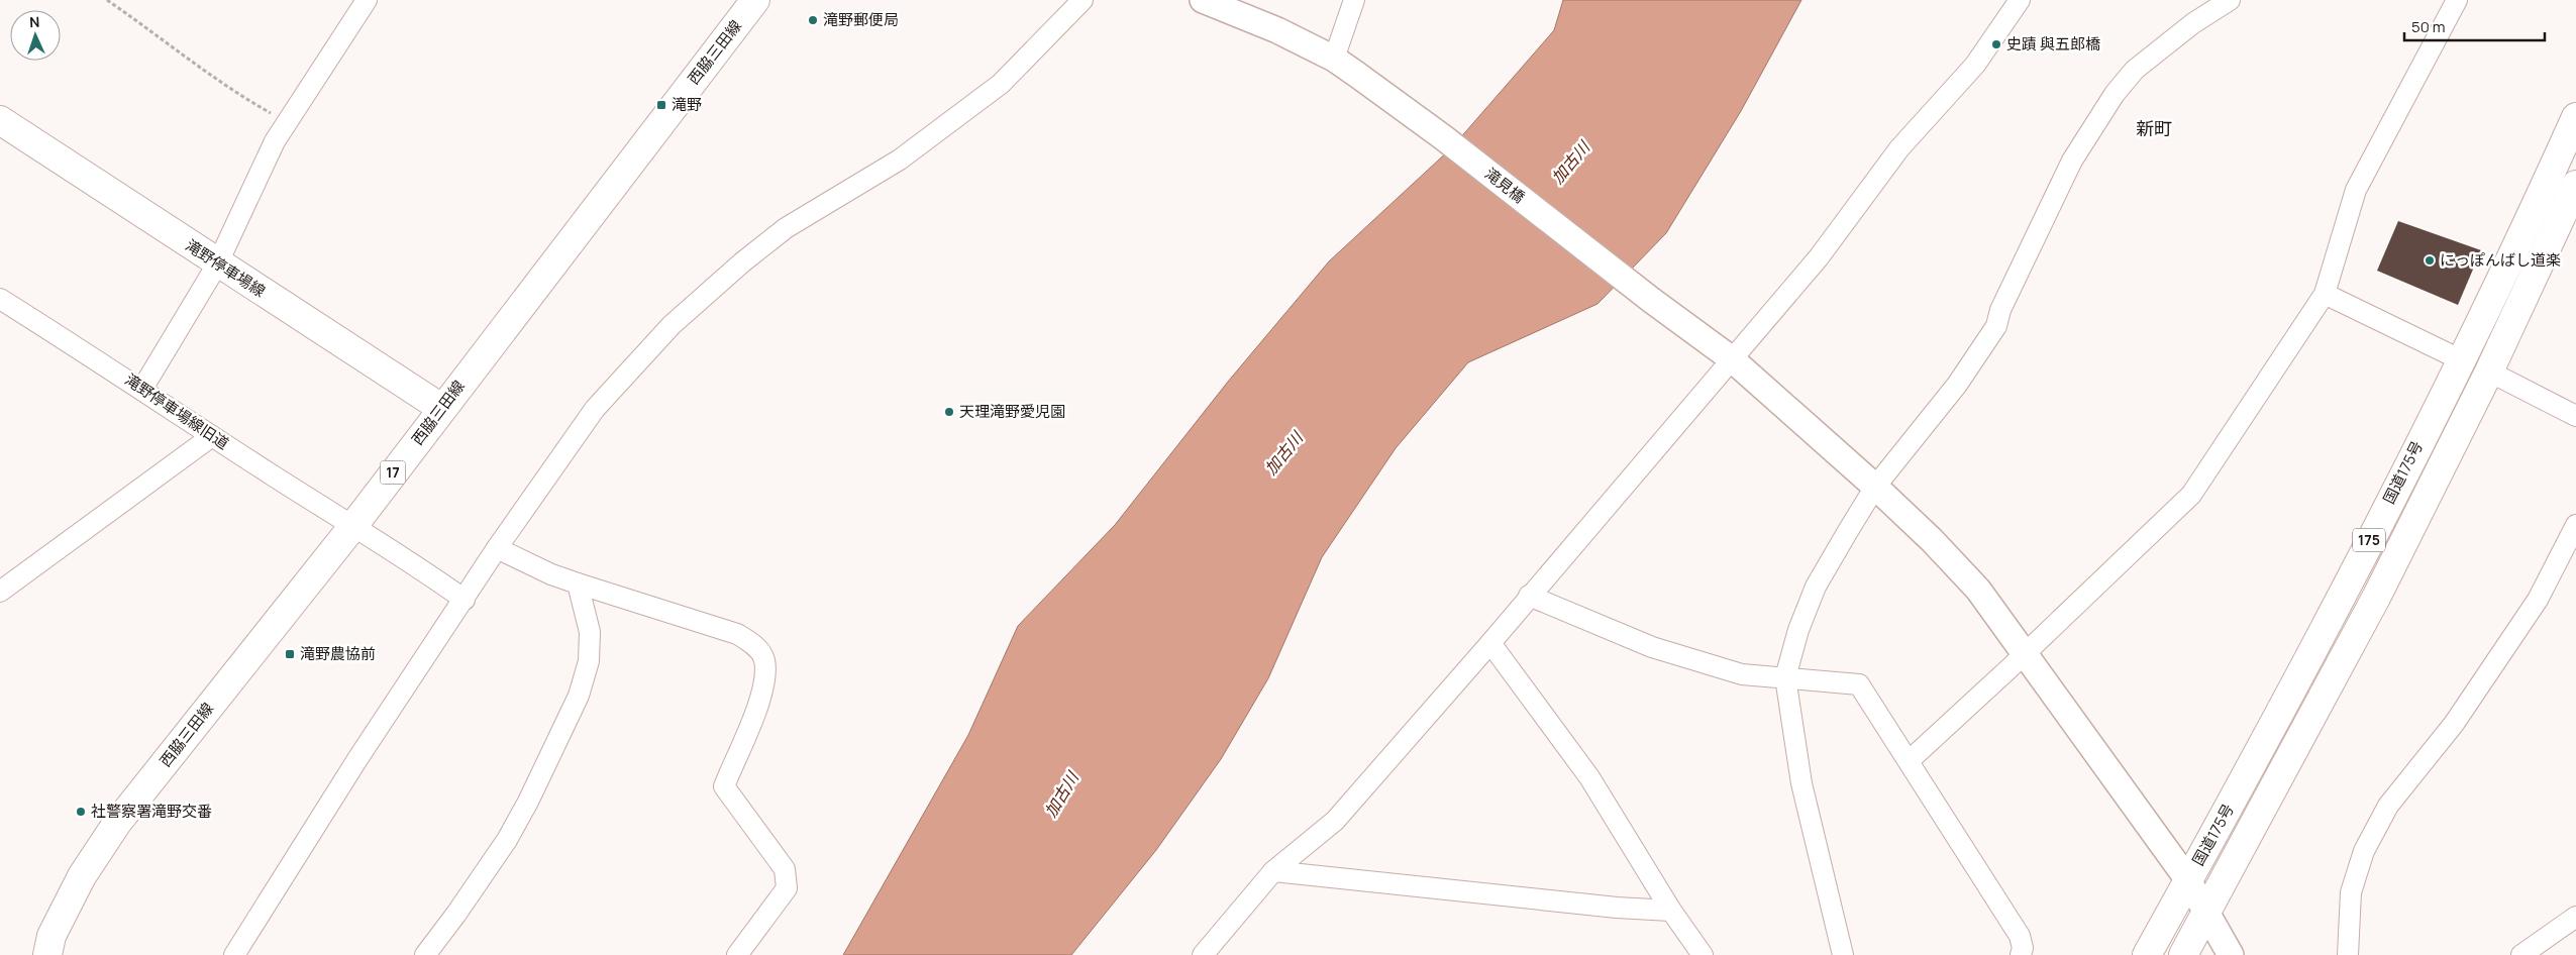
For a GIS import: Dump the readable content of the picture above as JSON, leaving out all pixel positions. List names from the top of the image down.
{
  "streets": {
    "main road": [
      "西脇三田線",
      "滝野停車場線",
      "17",
      "国道175号",
      "175"
    ],
    "street": ["滝見橋", "滝野停車場線旧道"]
  },
  "crossings": [
    ["西脇三田線", "滝野停車場線"],
    ["西脇三田線", "滝野停車場線旧道"],
    ["滝見橋", "国道175号"]
  ],
  "districts": ["新町"],
  "water": ["加古川"],
  "places": {
    "other": [
      "滝野郵便局",
      "史蹟 與五郎橋",
      "にっぽんばし道楽",
      "天理滝野愛児園",
      "社警察署滝野交番"
    ],
    "transit": ["滝野", "滝野農協前"]
  },
  "scale_bar": "50 m",
  "north": "top"
}
